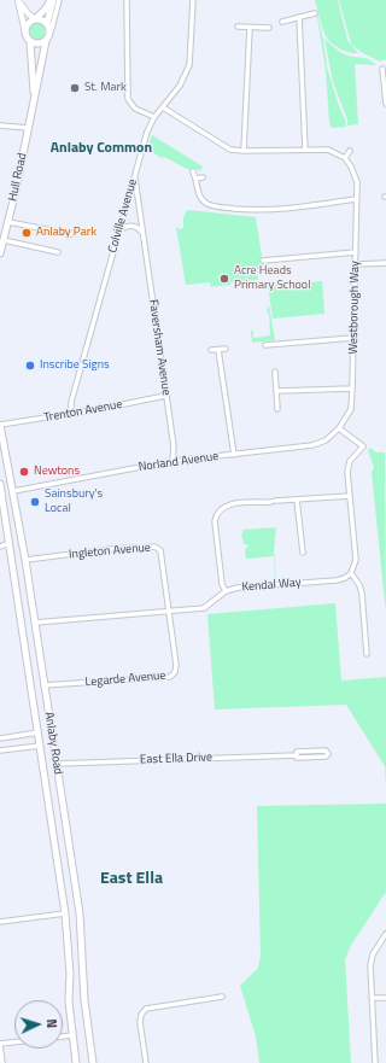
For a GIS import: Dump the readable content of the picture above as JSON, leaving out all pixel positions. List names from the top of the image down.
{
  "streets": {
    "main road": ["Hull Road", "Anlaby Road"],
    "street": [
      "Colville Avenue",
      "Westborough Way",
      "Faversham Avenue",
      "Trenton Avenue",
      "Norland Avenue",
      "Ingleton Avenue",
      "Kendal Way",
      "Legarde Avenue",
      "East Ella Drive"
    ]
  },
  "crossings": [
    ["Colville Avenue", "Faversham Avenue"],
    ["Colville Avenue", "Trenton Avenue"],
    ["Westborough Way", "Norland Avenue"],
    ["Faversham Avenue", "Trenton Avenue"],
    ["Faversham Avenue", "Norland Avenue"],
    ["Trenton Avenue", "Anlaby Road"],
    ["Norland Avenue", "Anlaby Road"],
    ["Ingleton Avenue", "Kendal Way"],
    ["Ingleton Avenue", "Legarde Avenue"],
    ["Ingleton Avenue", "Anlaby Road"],
    ["Kendal Way", "Legarde Avenue"],
    ["Kendal Way", "Anlaby Road"],
    ["Legarde Avenue", "Anlaby Road"],
    ["Anlaby Road", "East Ella Drive"]
  ],
  "districts": ["Anlaby Common", "East Ella"],
  "places": [
    "St. Mark",
    "Anlaby Park",
    "Acre Heads Primary School",
    "Inscribe Signs",
    "Newtons",
    "Sainsbury's Local"
  ],
  "north": "right"
}
